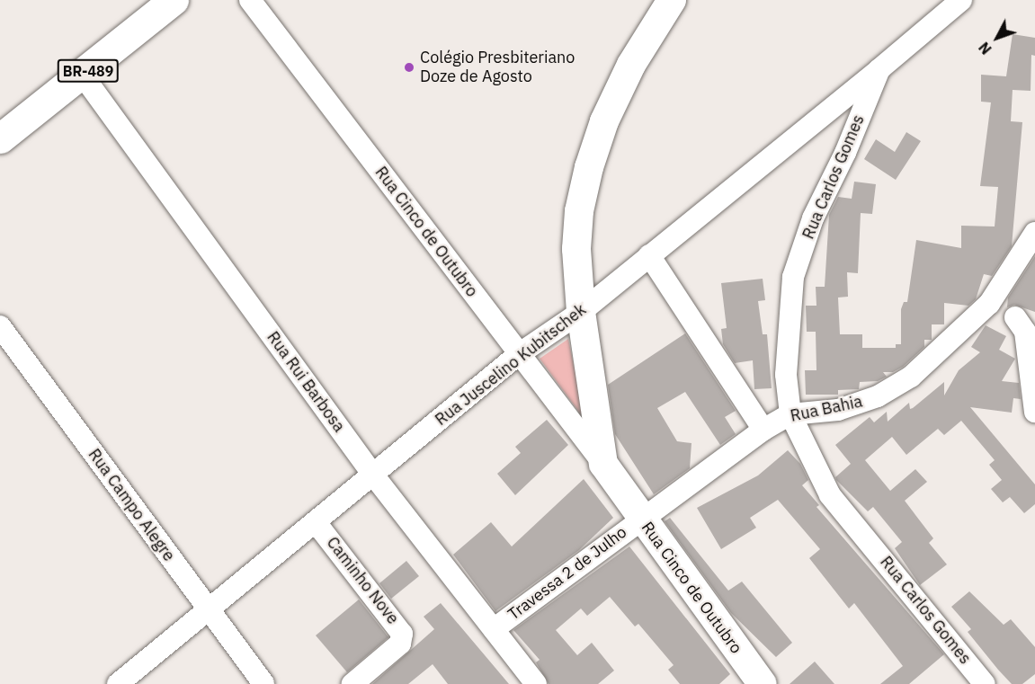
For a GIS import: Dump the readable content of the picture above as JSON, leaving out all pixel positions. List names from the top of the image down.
{
  "streets": {
    "main road": ["BR-489"],
    "street": [
      "Rua Carlos Gomes",
      "Rua Cinco de Outubro",
      "Rua Juscelino Kubitschek",
      "Rua Rui Barbosa",
      "Rua Bahia",
      "Rua Campo Alegre",
      "Travessa 2 de Julho",
      "Caminho Nove"
    ]
  },
  "crossings": [
    ["BR-489", "Rua Rui Barbosa"],
    ["Rua Carlos Gomes", "Rua Juscelino Kubitschek"],
    ["Rua Carlos Gomes", "Rua Bahia"],
    ["Rua Cinco de Outubro", "Rua Juscelino Kubitschek"],
    ["Rua Cinco de Outubro", "Rua Bahia"],
    ["Rua Cinco de Outubro", "Travessa 2 de Julho"],
    ["Rua Juscelino Kubitschek", "Rua Rui Barbosa"],
    ["Rua Juscelino Kubitschek", "Rua Campo Alegre"],
    ["Rua Juscelino Kubitschek", "Caminho Nove"],
    ["Rua Rui Barbosa", "Travessa 2 de Julho"],
    ["Rua Bahia", "Travessa 2 de Julho"]
  ],
  "places": ["Colégio Presbiteriano Doze de Agosto"],
  "north": "bottom left"
}
